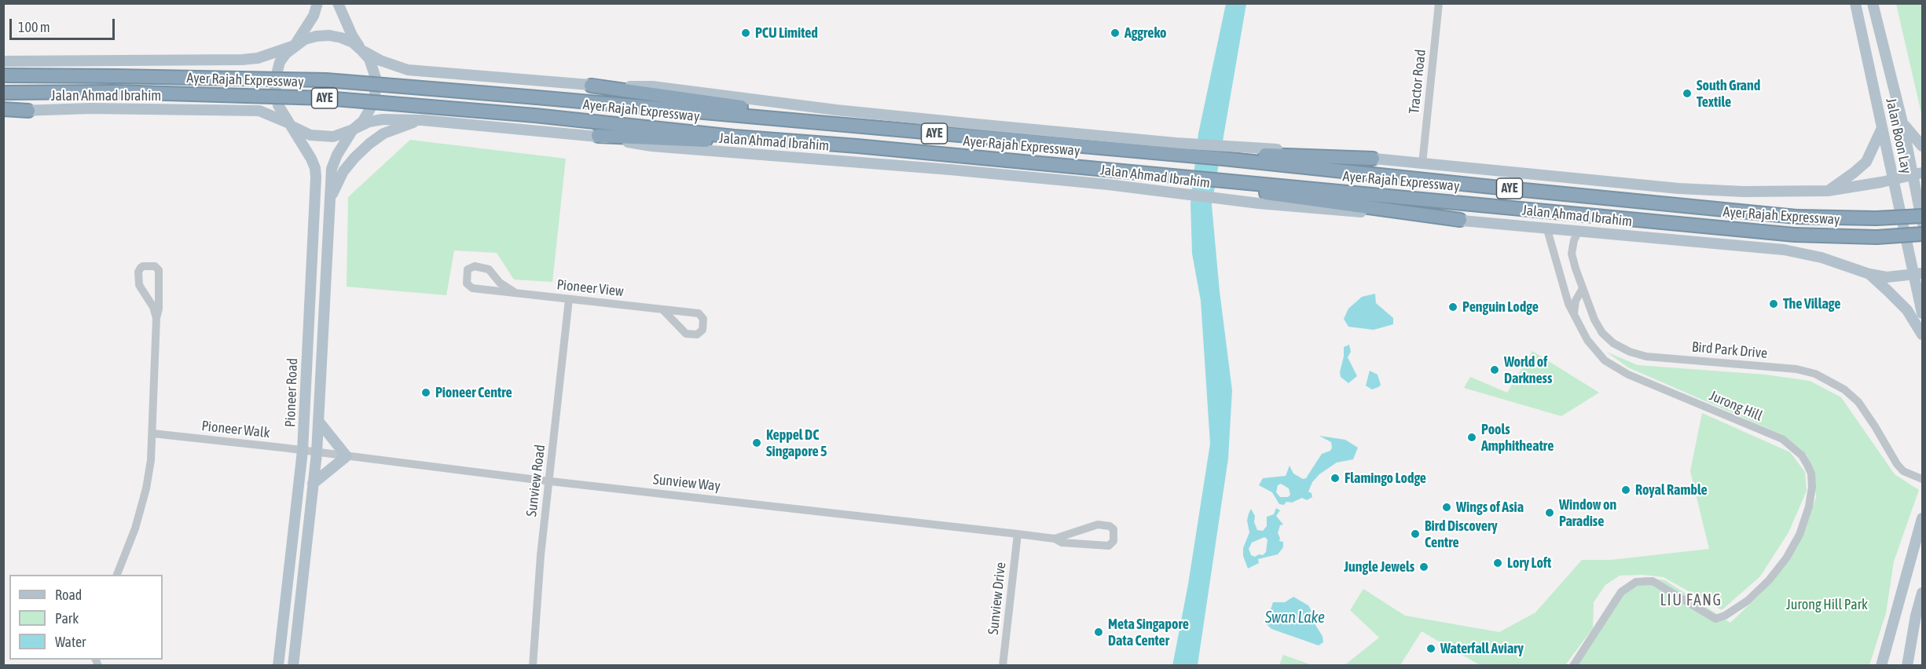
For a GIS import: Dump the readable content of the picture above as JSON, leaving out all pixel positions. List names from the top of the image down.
{
  "streets": {
    "highway": ["Ayer Rajah Expressway", "AYE"],
    "main road": ["Jalan Ahmad Ibrahim", "Jalan Boon Lay", "Pioneer Road"],
    "street": [
      "Tractor Road",
      "Pioneer View",
      "Bird Park Drive",
      "Jurong Hill",
      "Pioneer Walk",
      "Sunview Road",
      "Sunview Way",
      "Sunview Drive"
    ]
  },
  "crossings": [
    ["Jalan Ahmad Ibrahim", "Jalan Boon Lay"],
    ["Jalan Ahmad Ibrahim", "Pioneer Road"],
    ["Jalan Ahmad Ibrahim", "Jurong Hill"],
    ["Pioneer View", "Sunview Road"],
    ["Pioneer Road", "Pioneer Walk"],
    ["Pioneer Road", "Sunview Way"],
    ["Pioneer Walk", "Sunview Way"],
    ["Sunview Road", "Sunview Way"],
    ["Sunview Way", "Sunview Drive"]
  ],
  "districts": ["LIU FANG"],
  "water": ["Swan Lake"],
  "parks": ["Jurong Hill Park"],
  "places": [
    "PCU Limited",
    "Aggreko",
    "South Grand Textile",
    "The Village",
    "Penguin Lodge",
    "World of Darkness",
    "Pioneer Centre",
    "Pools Amphitheatre",
    "Keppel DC Singapore 5",
    "Flamingo Lodge",
    "Royal Ramble",
    "Wings of Asia",
    "Window on Paradise",
    "Bird Discovery Centre",
    "Lory Loft",
    "Jungle Jewels",
    "Meta Singapore Data Center",
    "Waterfall Aviary"
  ],
  "legend": ["Road", "Park", "Water"],
  "scale_bar": "100 m"
}
